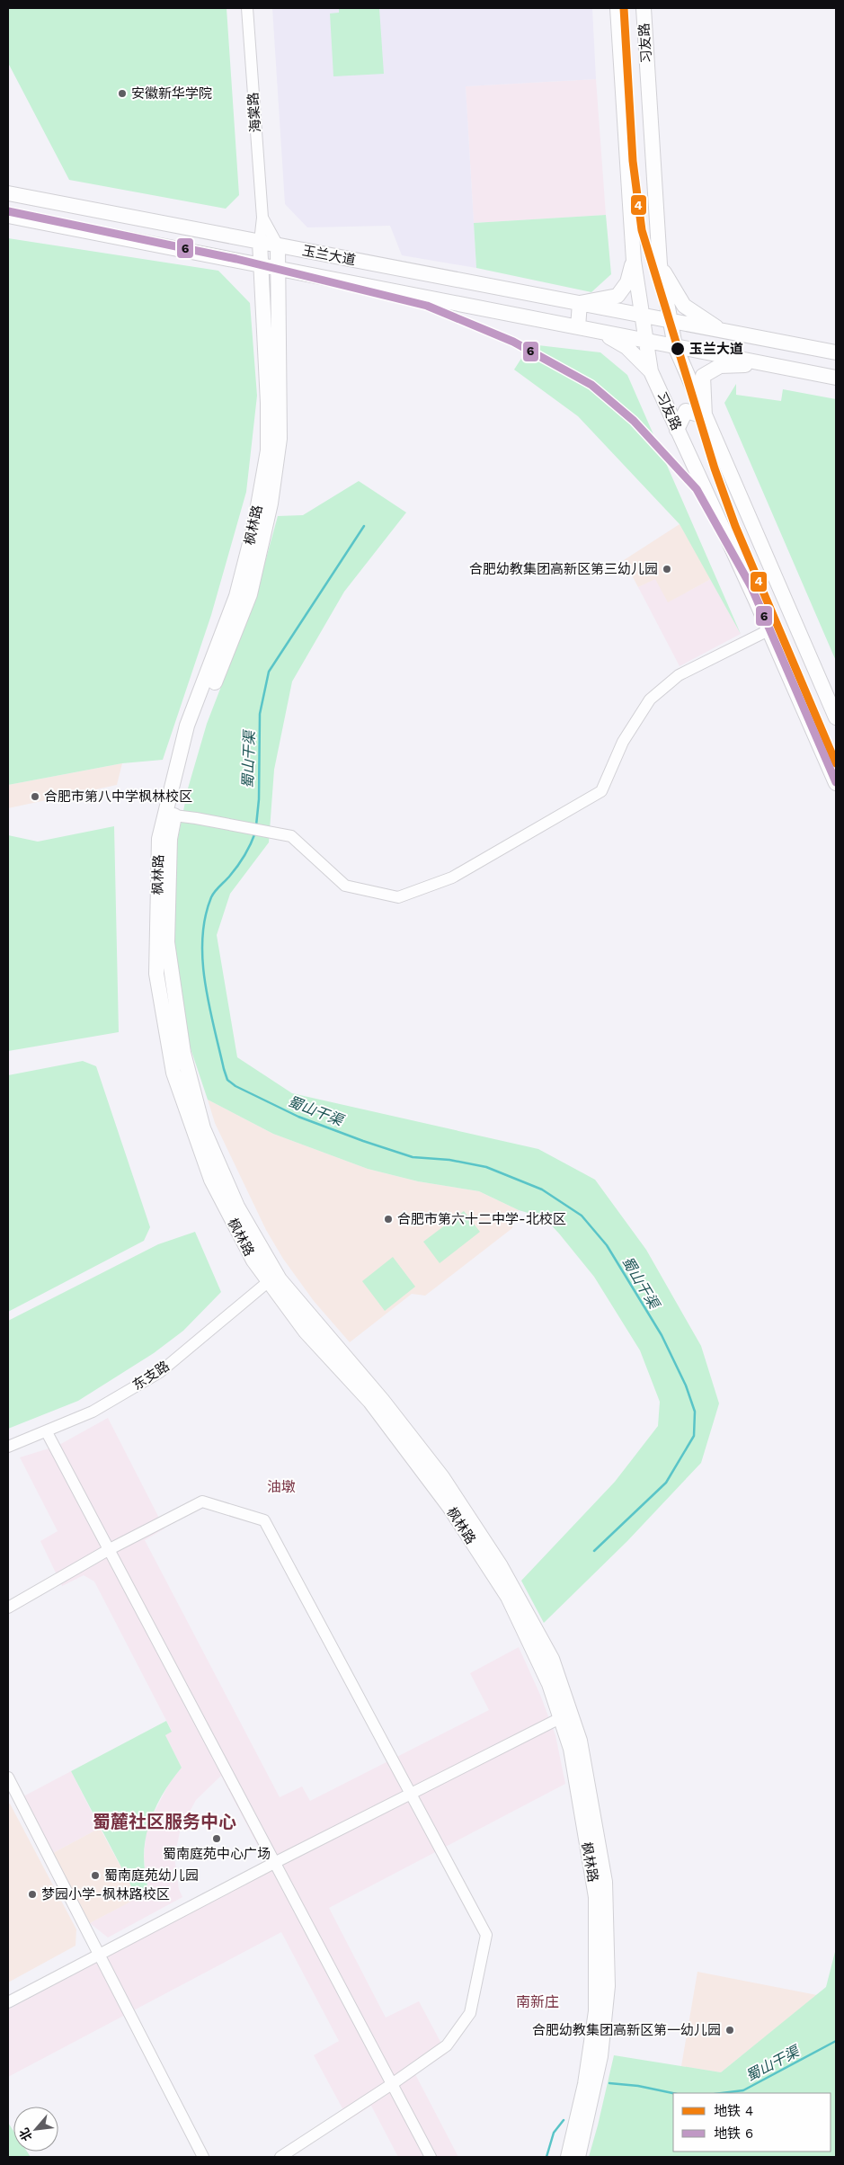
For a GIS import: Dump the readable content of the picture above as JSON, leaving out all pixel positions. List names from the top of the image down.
{
  "streets": {
    "main road": ["习友路", "玉兰大道", "枫林路"],
    "street": ["海棠路", "东支路"]
  },
  "crossings": [
    ["习友路", "玉兰大道"],
    ["海棠路", "玉兰大道"],
    ["海棠路", "枫林路"],
    ["玉兰大道", "枫林路"],
    ["枫林路", "东支路"]
  ],
  "districts": ["油墩", "蜀麓社区服务中心", "南新庄"],
  "water": ["蜀山干渠"],
  "places": [
    "安徽新华学院",
    "玉兰大道",
    "合肥幼教集团高新区第三幼儿园",
    "合肥市第八中学枫林校区",
    "合肥市第六十二中学-北校区",
    "蜀南庭苑中心广场",
    "蜀南庭苑幼儿园",
    "梦园小学-枫林路校区",
    "合肥幼教集团高新区第一幼儿园"
  ],
  "lines": ["metro line 4", "metro line 6"],
  "legend": ["地铁 4", "地铁 6"],
  "north": "bottom left"
}
